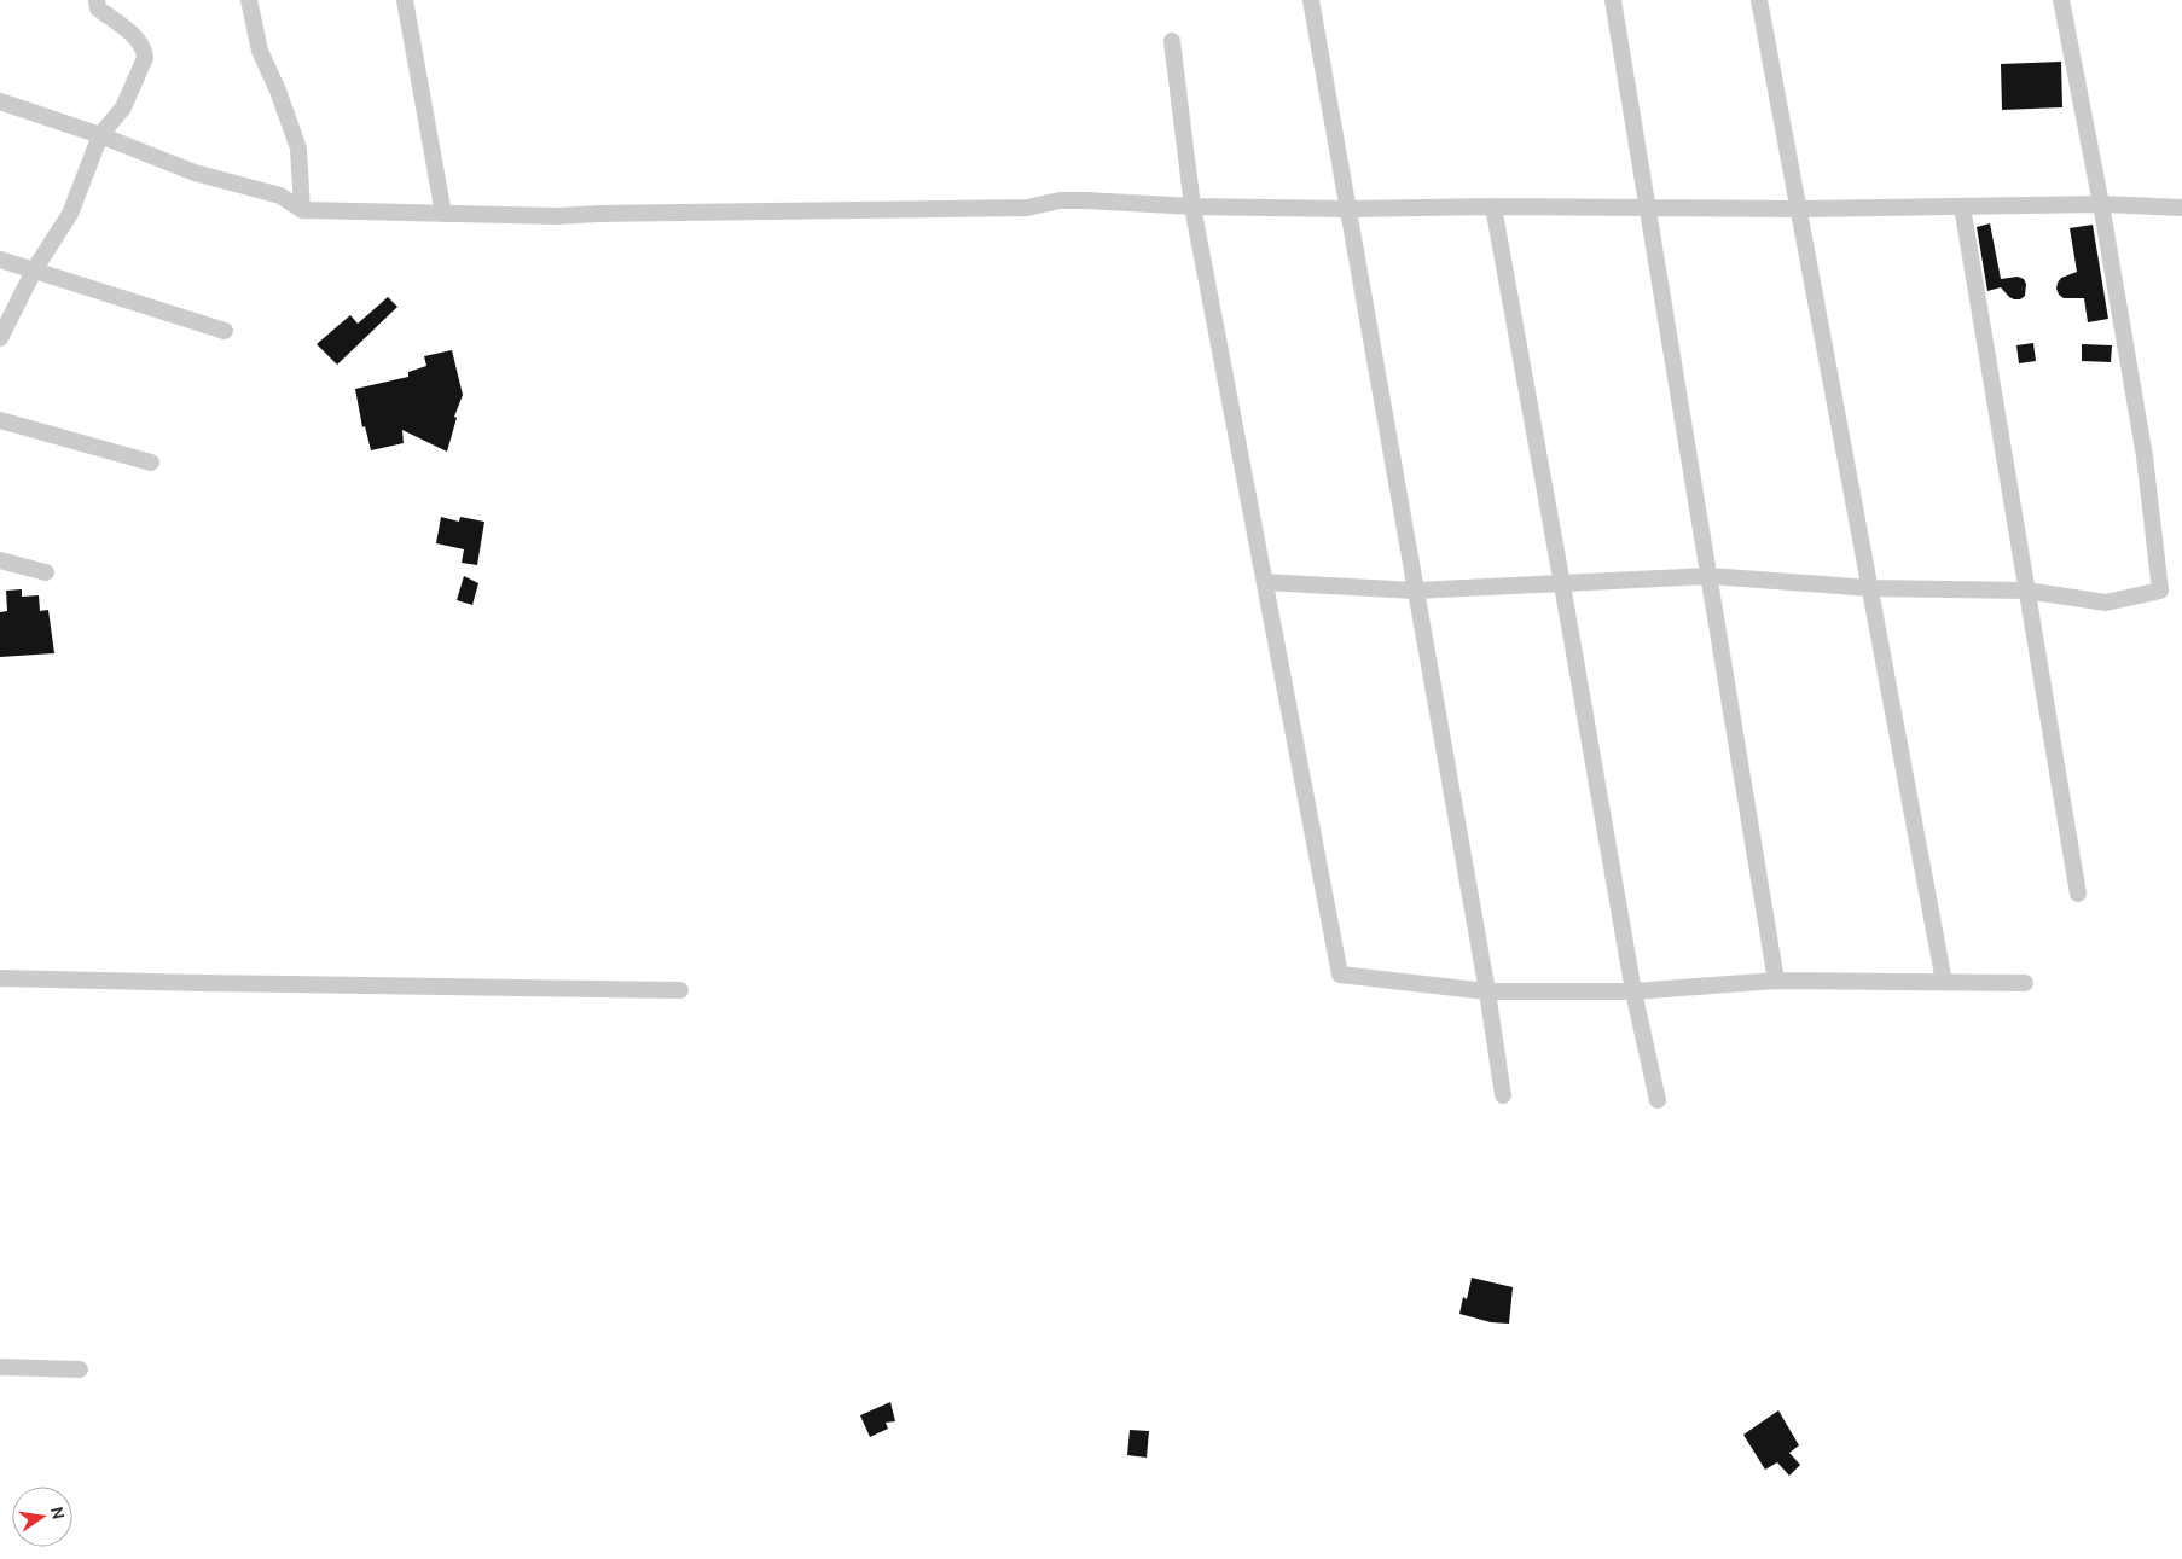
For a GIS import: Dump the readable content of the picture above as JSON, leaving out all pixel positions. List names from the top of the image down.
{
  "north": "right"
}
